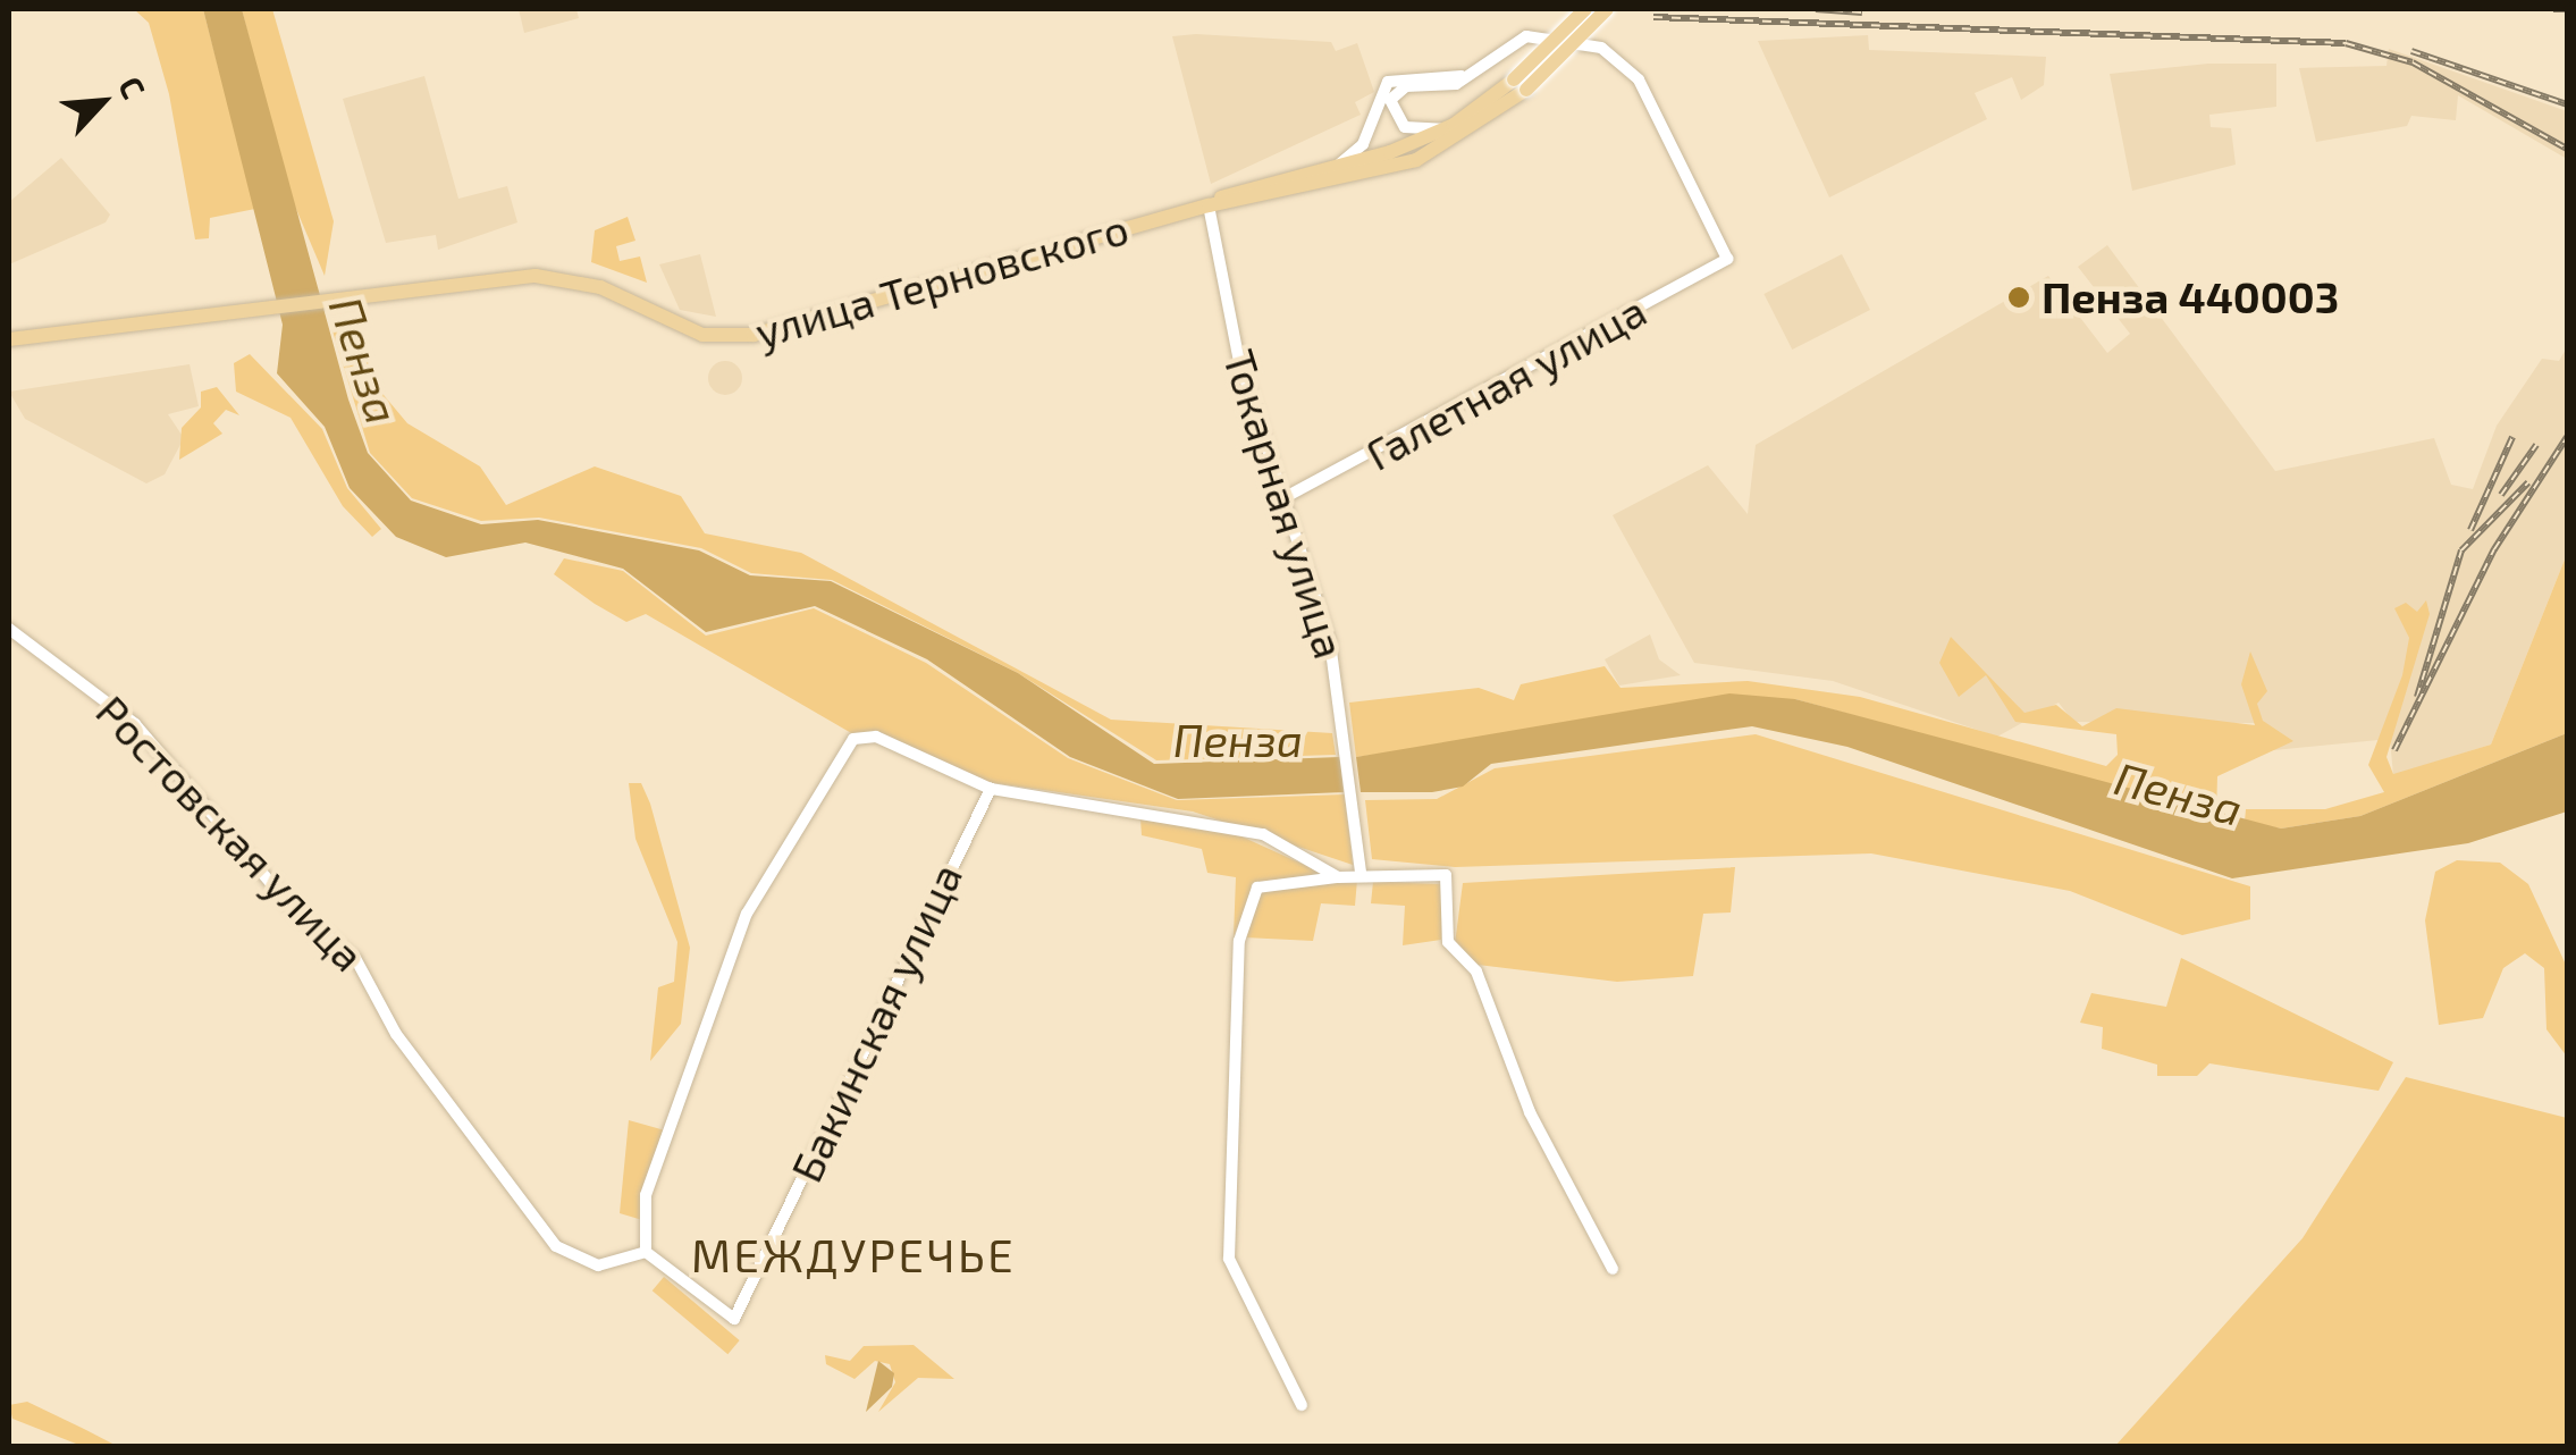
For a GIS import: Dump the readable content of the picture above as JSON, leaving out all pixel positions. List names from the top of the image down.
{
  "streets": {
    "main road": ["улица Терновского"],
    "street": [
      "Галетная улица",
      "Токарная улица",
      "Ростовская улица",
      "Бакинская улица"
    ]
  },
  "crossings": [
    ["улица Терновского", "Токарная улица"],
    ["Галетная улица", "Токарная улица"],
    ["Ростовская улица", "Бакинская улица"]
  ],
  "districts": ["МЕЖДУРЕЧЬЕ"],
  "water": ["Пенза"],
  "places": ["Пенза 440003"],
  "north": "top right"
}
